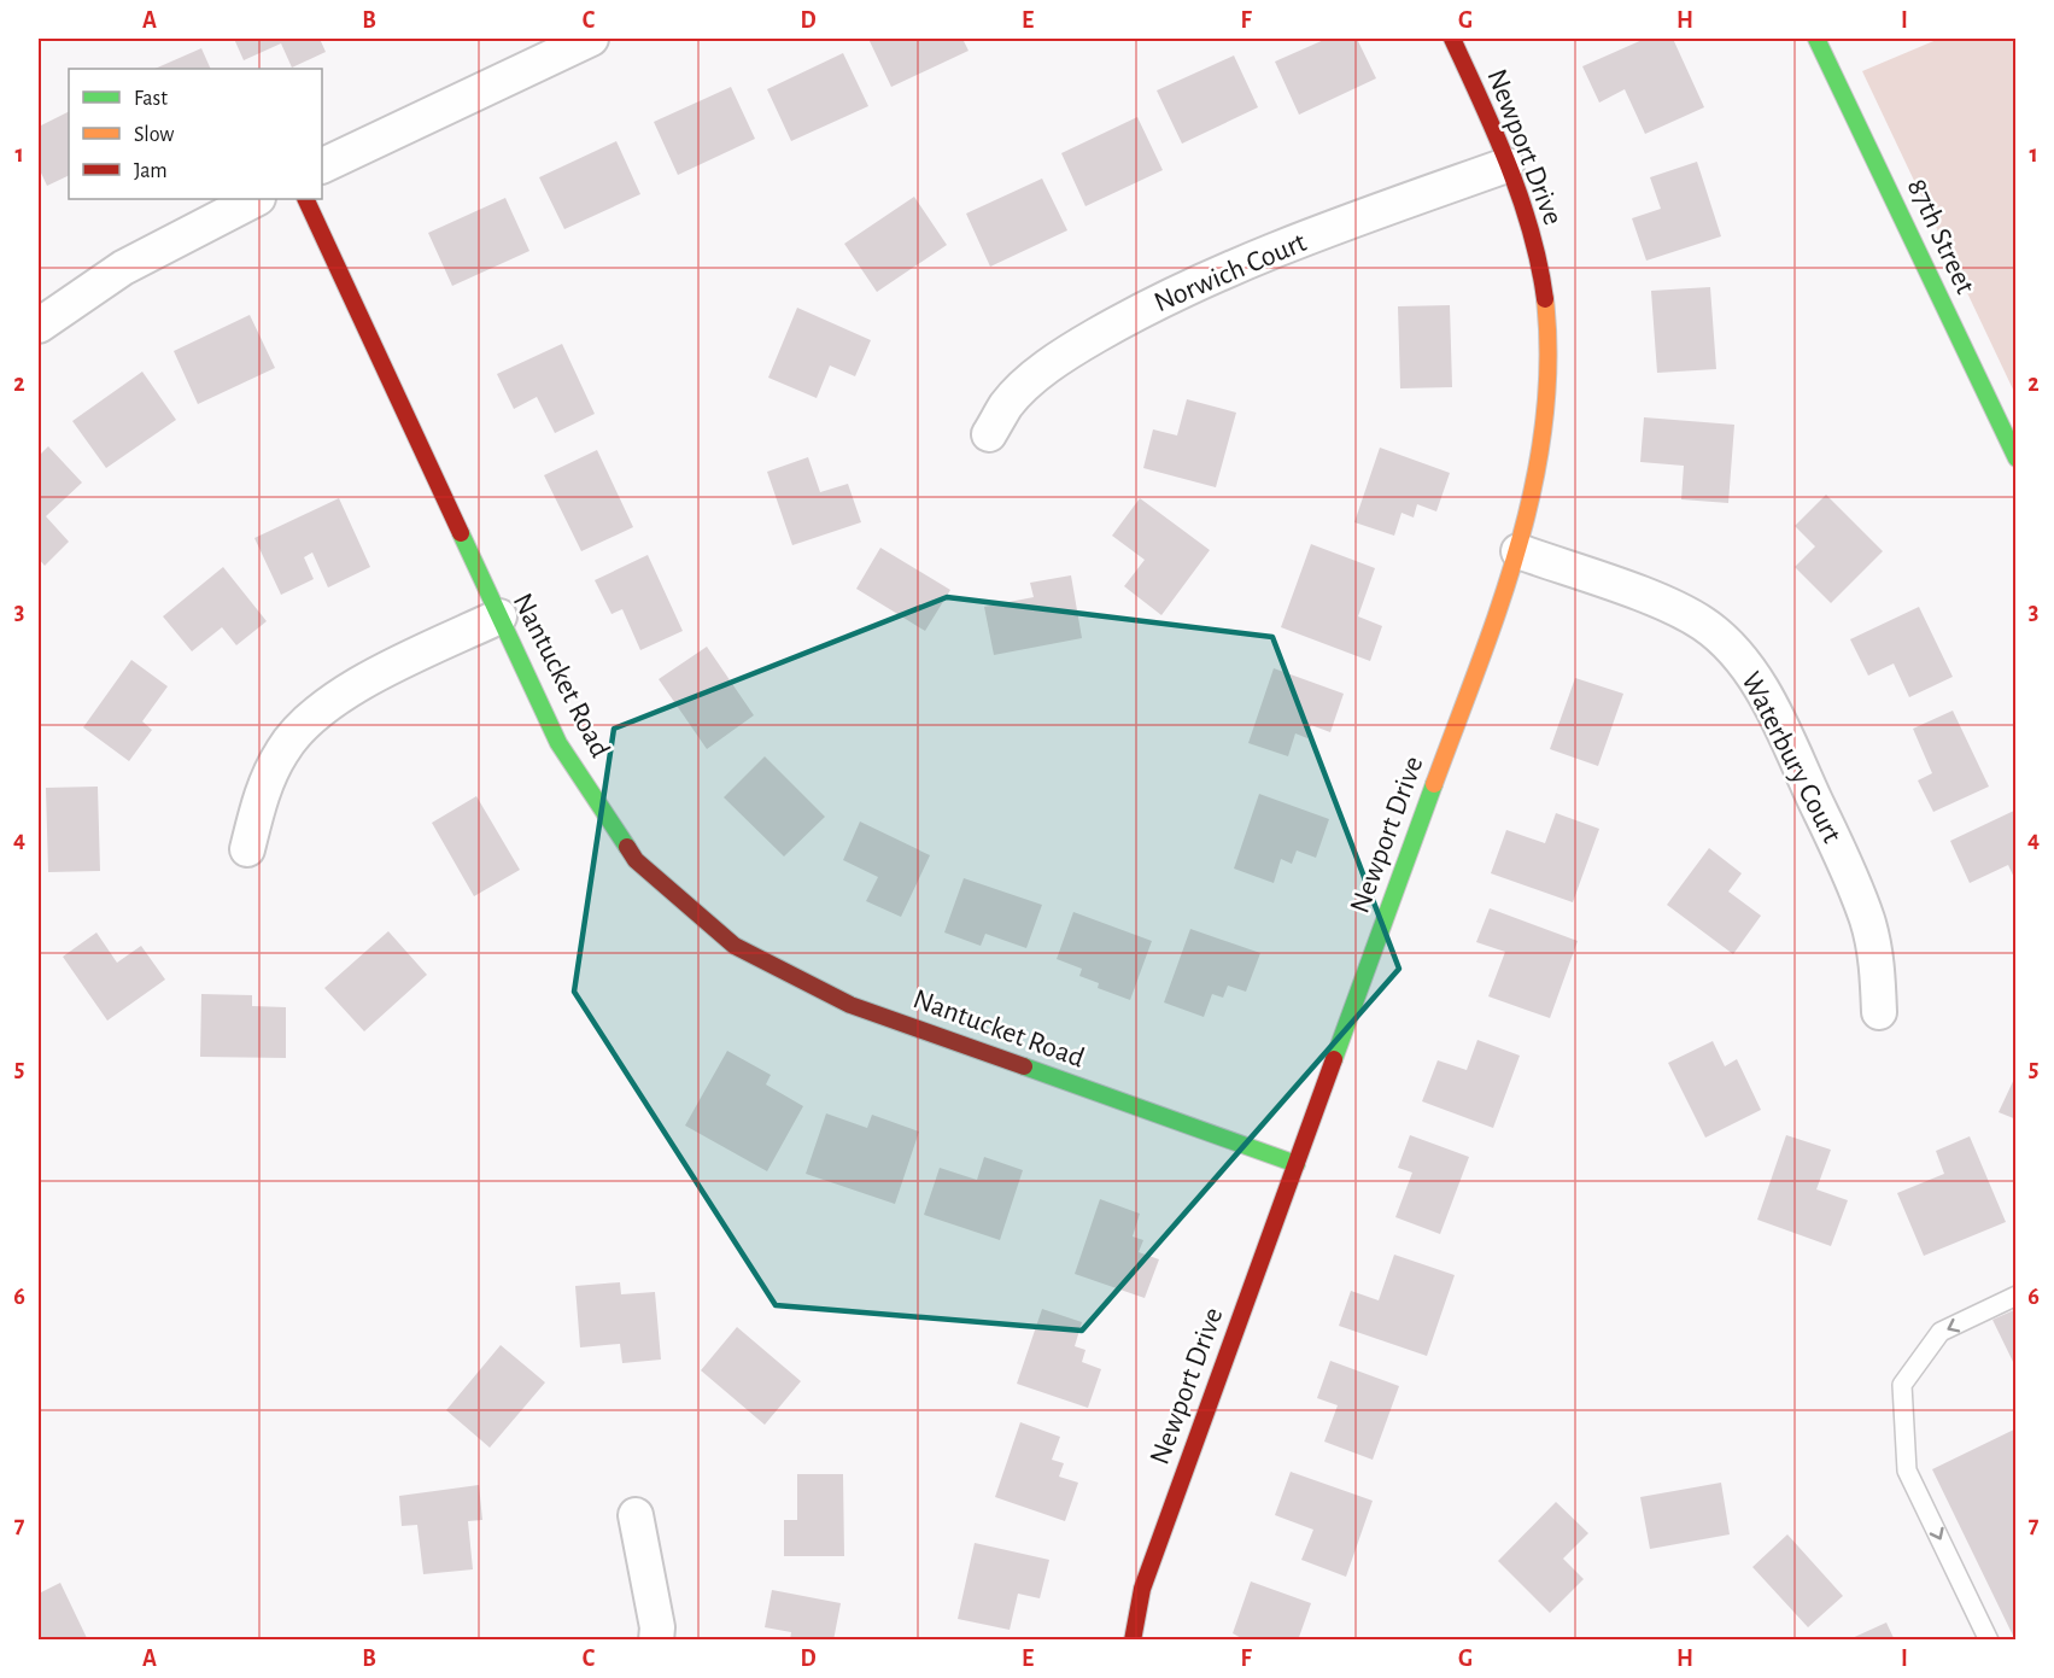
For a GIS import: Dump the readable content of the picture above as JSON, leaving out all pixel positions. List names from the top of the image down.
{
  "streets": {
    "street": [
      "Newport Drive",
      "87th Street",
      "Norwich Court",
      "Nantucket Road",
      "Waterbury Court"
    ]
  },
  "crossings": [
    ["Newport Drive", "Norwich Court"],
    ["Newport Drive", "Nantucket Road"],
    ["Newport Drive", "Waterbury Court"]
  ],
  "legend": ["Fast", "Slow", "Jam"],
  "grid": {
    "columns": [
      "A",
      "B",
      "C",
      "D",
      "E",
      "F",
      "G",
      "H",
      "I"
    ],
    "rows": [
      "1",
      "2",
      "3",
      "4",
      "5",
      "6",
      "7"
    ]
  }
}
